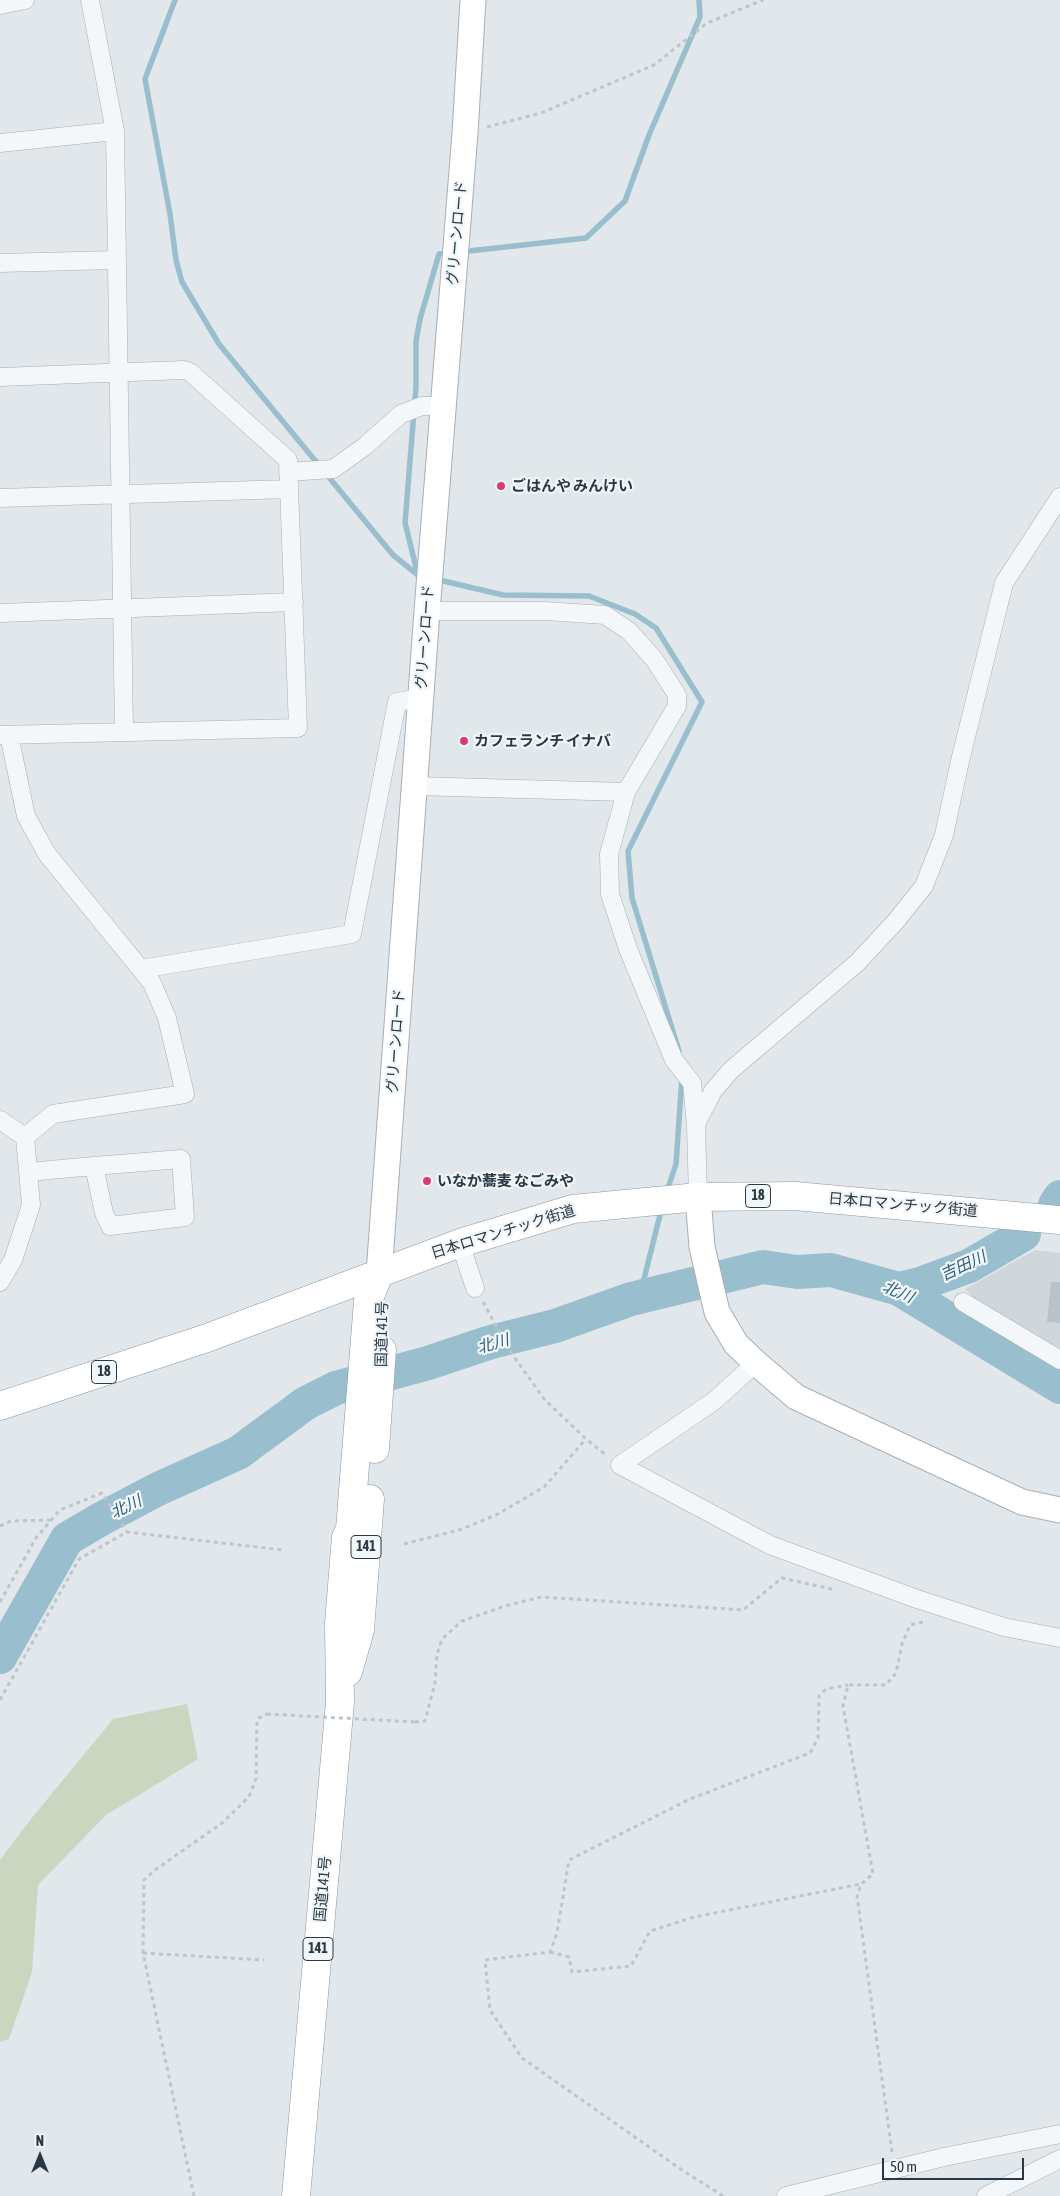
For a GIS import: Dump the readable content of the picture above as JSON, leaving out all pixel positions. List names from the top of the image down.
{
  "streets": {
    "highway": [
      "18",
      "日本ロマンチック街道",
      "国道141号",
      "141"
    ],
    "street": ["グリーンロード"]
  },
  "crossings": [
    ["グリーンロード", "日本ロマンチック街道"],
    ["グリーンロード", "国道141号"],
    ["日本ロマンチック街道", "国道141号"]
  ],
  "water": ["吉田川", "北川"],
  "places": ["ごはんや みんけい", "カフェランチ イナバ", "いなか蕎麦 なごみや"],
  "scale_bar": "50 m",
  "north": "top"
}
